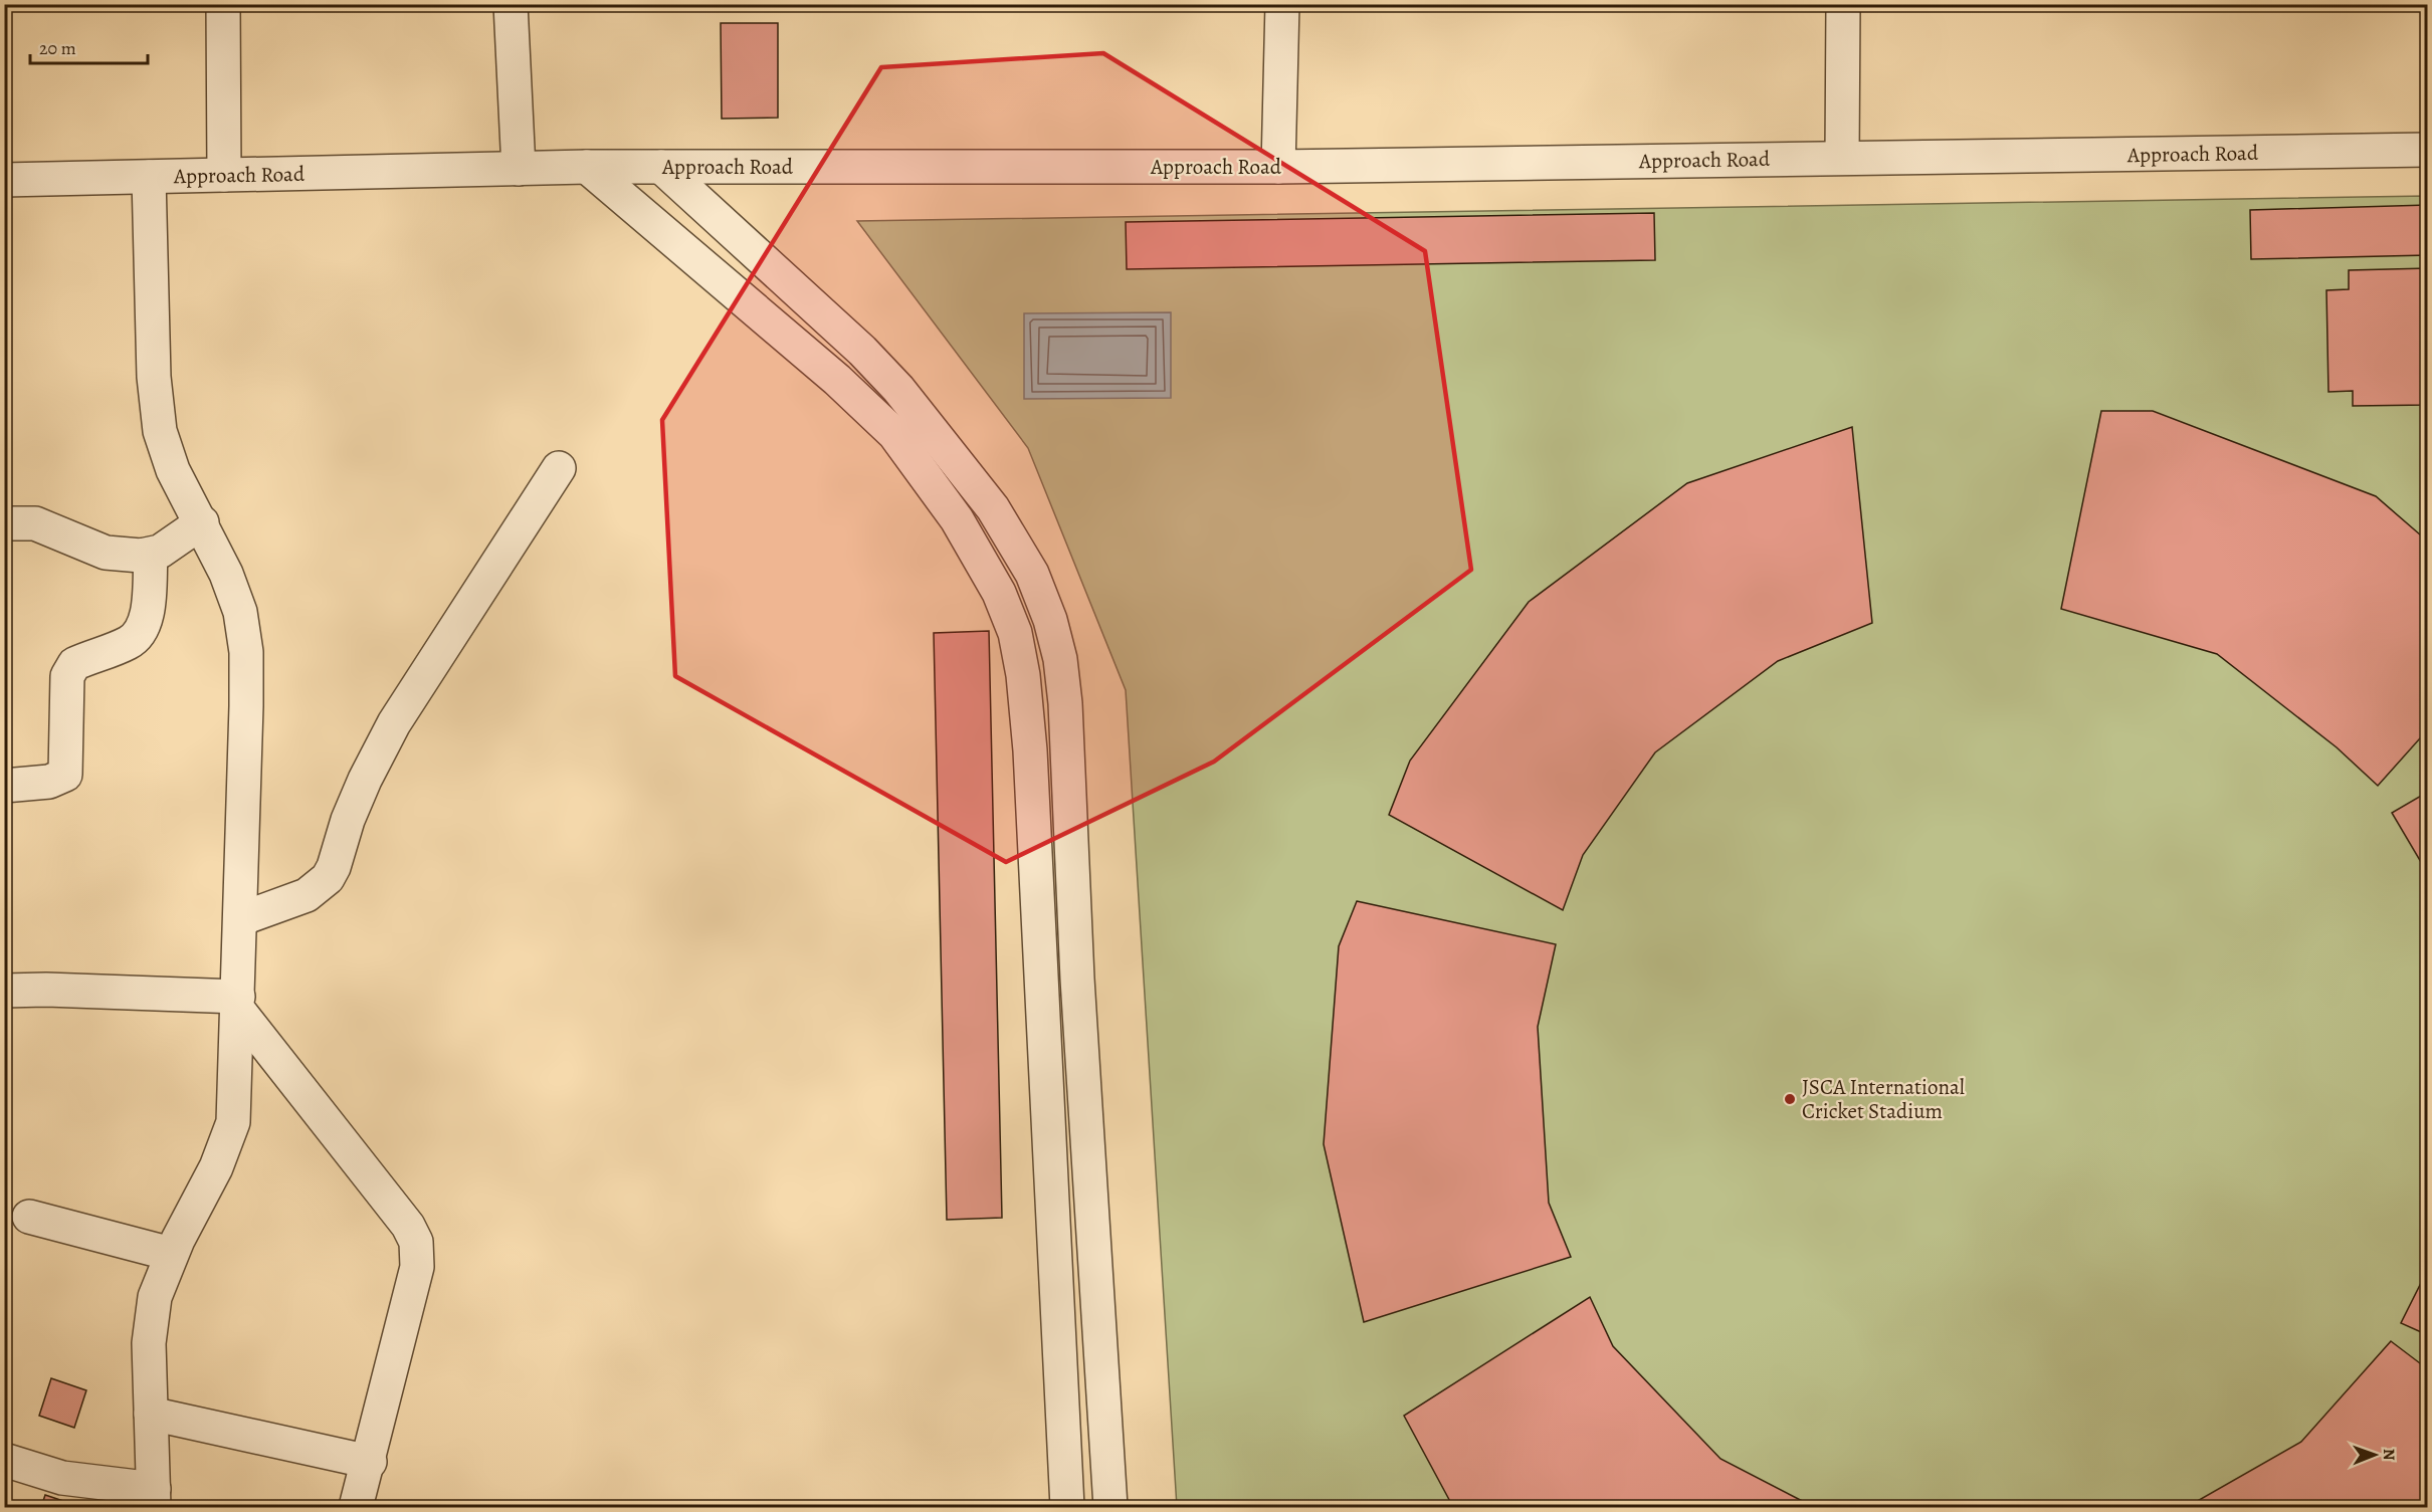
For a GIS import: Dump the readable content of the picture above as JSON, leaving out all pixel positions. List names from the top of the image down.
{
  "streets": {
    "street": ["Approach Road"]
  },
  "places": ["JSCA International Cricket Stadium"],
  "scale_bar": "20 m",
  "north": "right"
}
